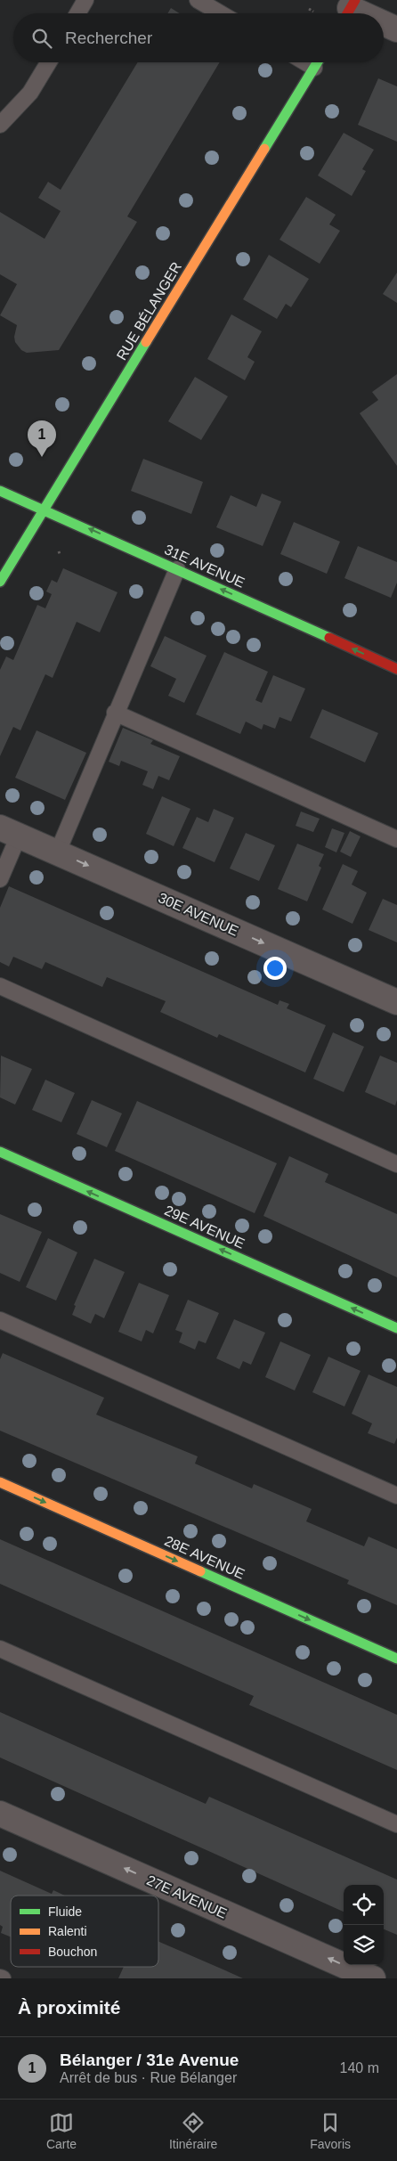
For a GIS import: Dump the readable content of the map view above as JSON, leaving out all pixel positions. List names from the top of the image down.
{
  "streets": {
    "street": [
      "RUE BÉLANGER",
      "31E AVENUE",
      "30E AVENUE",
      "29E AVENUE",
      "28E AVENUE",
      "27E AVENUE"
    ]
  },
  "crossings": [
    ["RUE BÉLANGER", "31E AVENUE"]
  ],
  "one_way": [
    "31E AVENUE",
    "30E AVENUE",
    "29E AVENUE",
    "28E AVENUE",
    "27E AVENUE"
  ],
  "legend": ["Fluide", "Ralenti", "Bouchon"],
  "page": {
    "search": "Rechercher",
    "pins": "1",
    "heading": "À proximité",
    "list": [
      {
        "mark": "1",
        "name": "Bélanger / 31e Avenue",
        "note": "Arrêt de bus · Rue Bélanger",
        "value": "140 m"
      }
    ],
    "nav": ["Carte", "Itinéraire", "Favoris"]
  }
}
